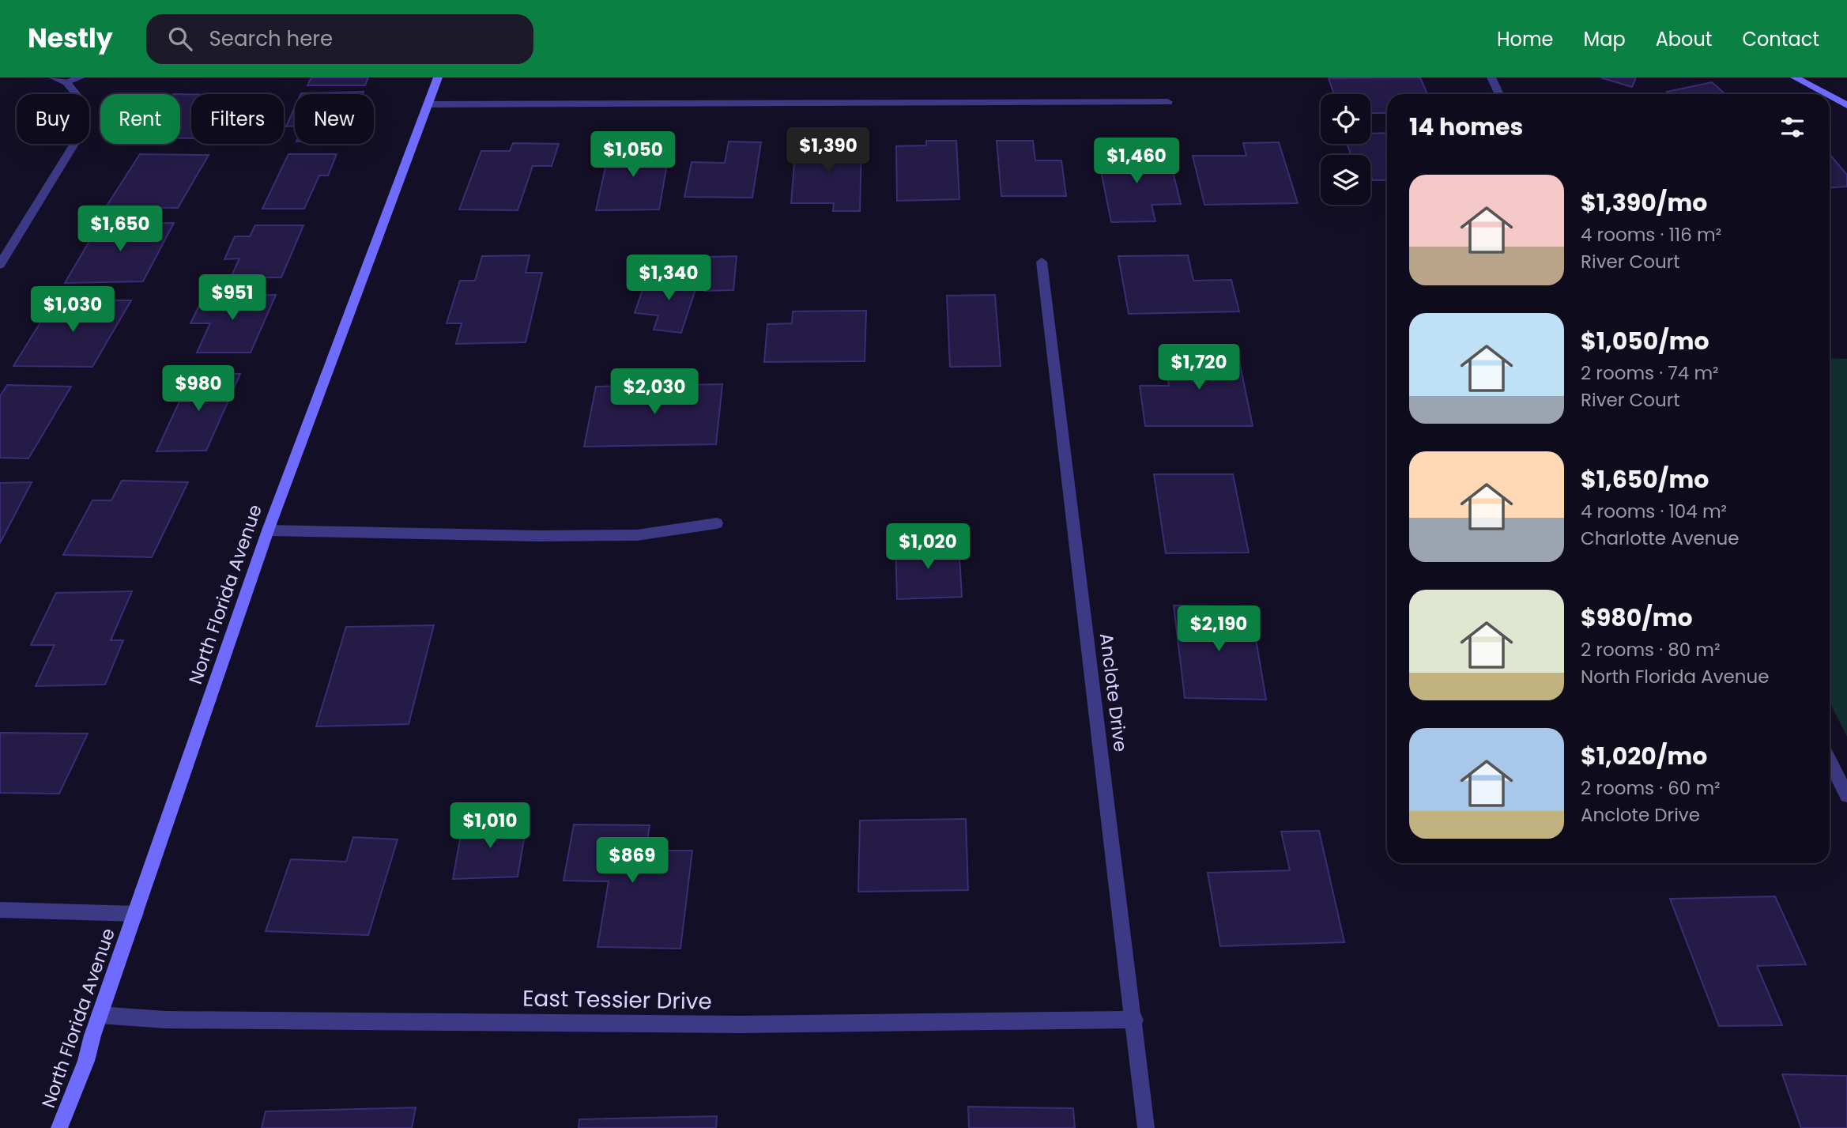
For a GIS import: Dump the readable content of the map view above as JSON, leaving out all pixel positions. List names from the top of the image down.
{
  "streets": {
    "street": ["North Florida Avenue", "Anclote Drive", "East Tessier Drive"]
  },
  "crossings": [
    ["North Florida Avenue", "East Tessier Drive"],
    ["Anclote Drive", "East Tessier Drive"]
  ],
  "page": {
    "header": "Nestly",
    "search": "Search here",
    "nav": [
      "Home",
      "Map",
      "About",
      "Contact"
    ],
    "chip": [
      "Buy",
      "Rent",
      "Filters",
      "New"
    ],
    "heading": "14 homes",
    "price": [
      "$1,390",
      "$1,050",
      "$1,460",
      "$1,650",
      "$1,340",
      "$951",
      "$1,030",
      "$1,720",
      "$980",
      "$2,030",
      "$1,020",
      "$2,190",
      "$1,010",
      "$869"
    ],
    "list": [
      {
        "name": "$1,390/mo",
        "note": "4 rooms · 116 m² · River Court"
      },
      {
        "name": "$1,050/mo",
        "note": "2 rooms · 74 m² · River Court"
      },
      {
        "name": "$1,650/mo",
        "note": "4 rooms · 104 m² · Charlotte Avenue"
      },
      {
        "name": "$980/mo",
        "note": "2 rooms · 80 m² · North Florida Avenue"
      },
      {
        "name": "$1,020/mo",
        "note": "2 rooms · 60 m² · Anclote Drive"
      }
    ]
  }
}
